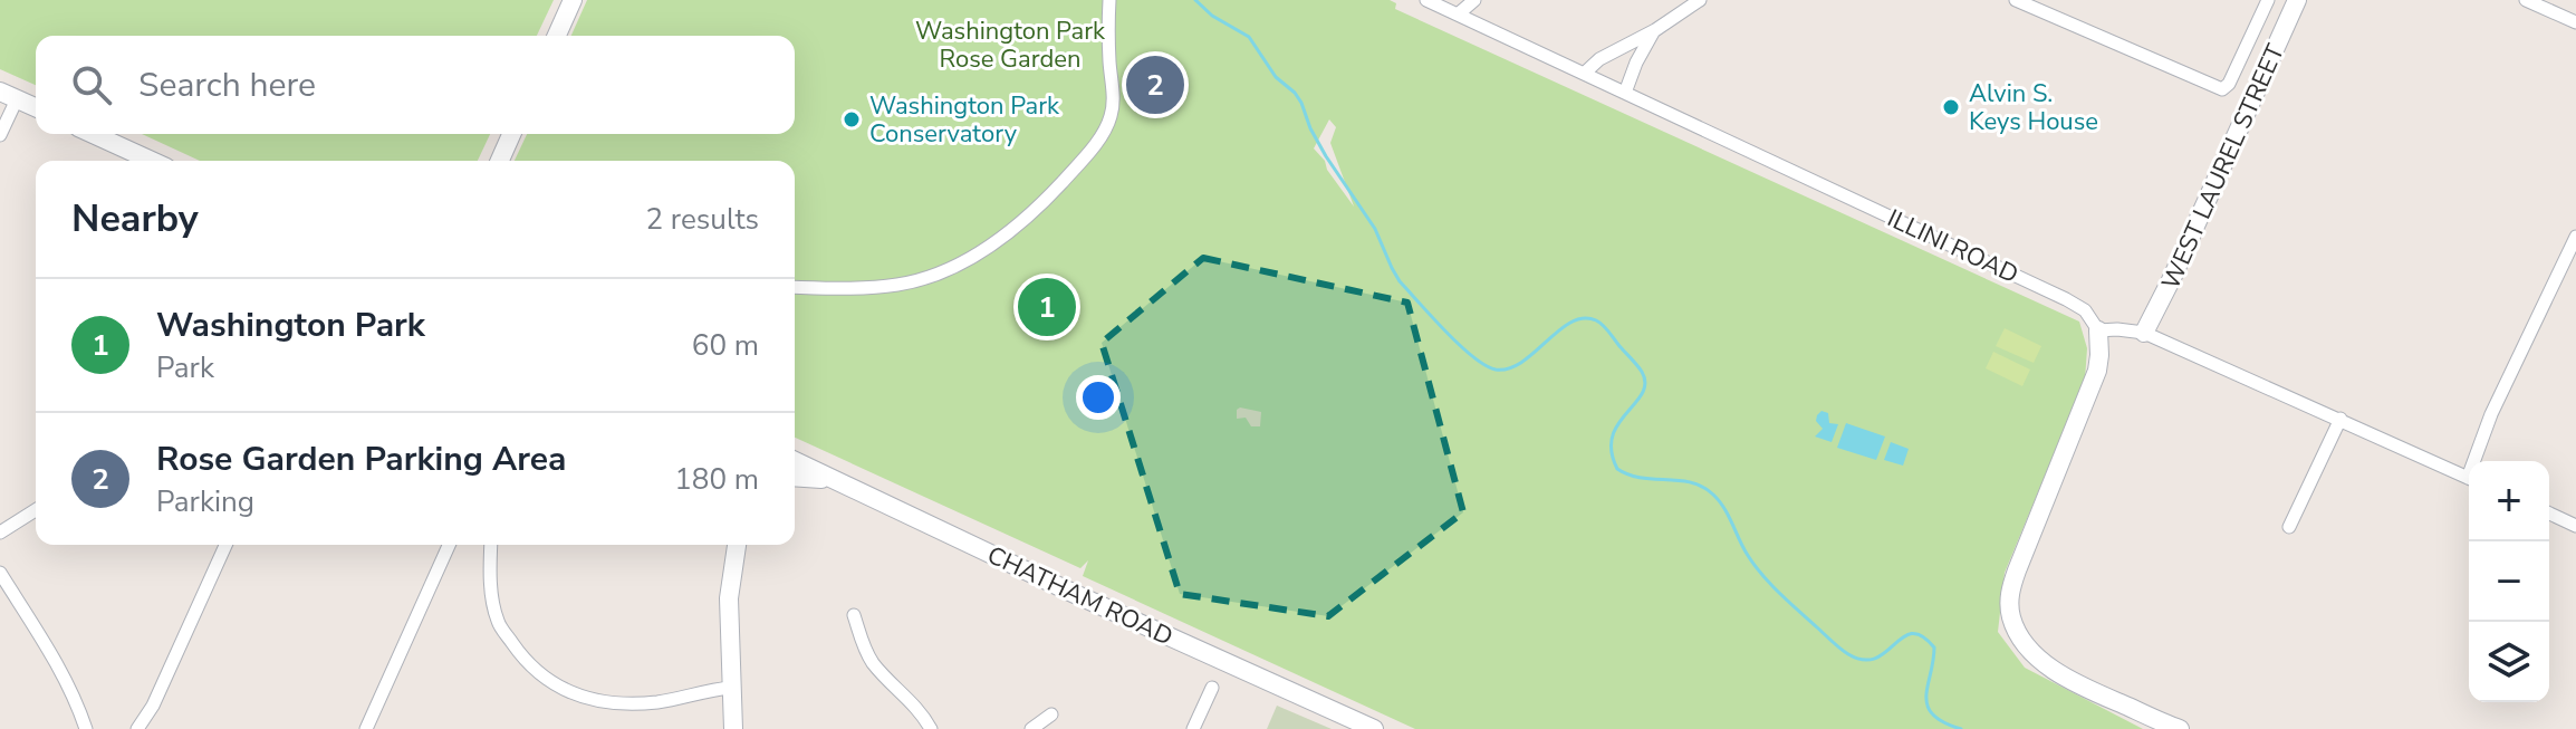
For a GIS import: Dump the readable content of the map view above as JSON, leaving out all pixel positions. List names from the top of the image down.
{
  "streets": {
    "street": ["WEST LAUREL STREET", "ILLINI ROAD", "CHATHAM ROAD"]
  },
  "parks": ["Washington Park Rose Garden"],
  "places": ["Alvin S. Keys House", "Washington Park Conservatory"],
  "page": {
    "search": "Search here",
    "pins": ["2", "1"],
    "heading": ["Nearby", "2 results"],
    "list": [
      {
        "mark": "1",
        "name": "Washington Park",
        "note": "Park",
        "value": "60 m"
      },
      {
        "mark": "2",
        "name": "Rose Garden Parking Area",
        "note": "Parking",
        "value": "180 m"
      }
    ],
    "map_buttons": ["+", "−"]
  }
}
